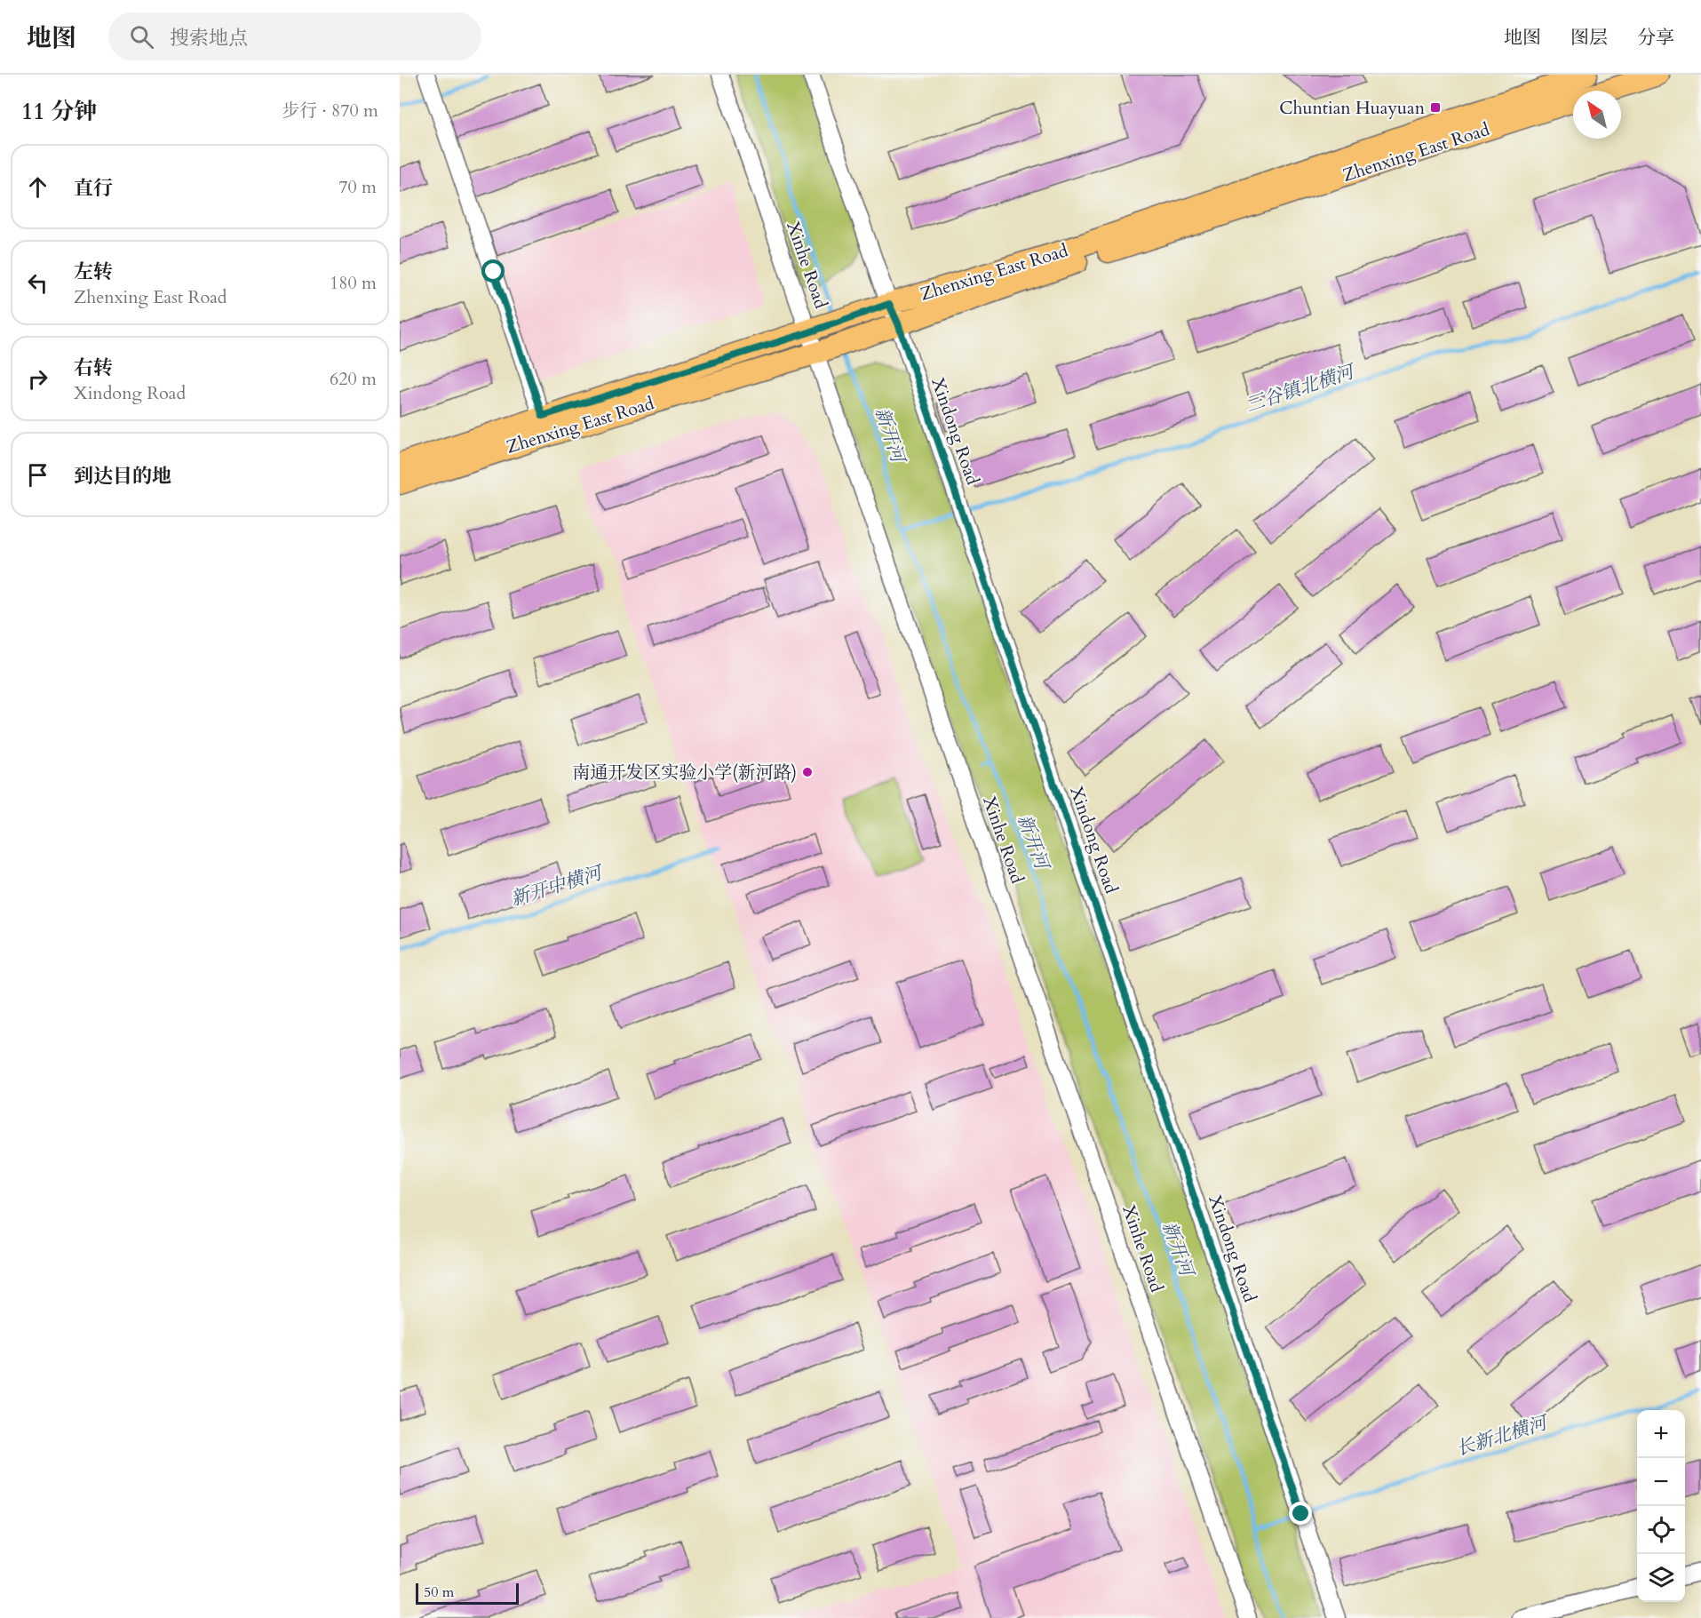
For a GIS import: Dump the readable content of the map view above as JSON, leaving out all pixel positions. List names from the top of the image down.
{
  "streets": {
    "main road": ["Zhenxing East Road"],
    "street": ["Xinhe Road", "Xindong Road"]
  },
  "crossings": [
    ["Zhenxing East Road", "Xinhe Road"],
    ["Zhenxing East Road", "Xindong Road"]
  ],
  "water": [
    "三谷镇北横河",
    "新开河",
    "新开中横河",
    "长新北横河"
  ],
  "places": {
    "transit": ["Chuntian Huayuan"],
    "other": ["南通开发区实验小学(新河路)"]
  },
  "scale_bar": "50 m",
  "north": "top left",
  "page": {
    "header": "地图",
    "search": "搜索地点",
    "nav": ["地图", "图层", "分享"],
    "heading": ["11 分钟", "步行 · 870 m"],
    "list": [
      ["直行", "70 m"],
      ["左转", "Zhenxing East Road", "180 m"],
      ["右转", "Xindong Road", "620 m"],
      "到达目的地"
    ],
    "map_buttons": ["+", "−"],
    "scale": "50 m"
  }
}
